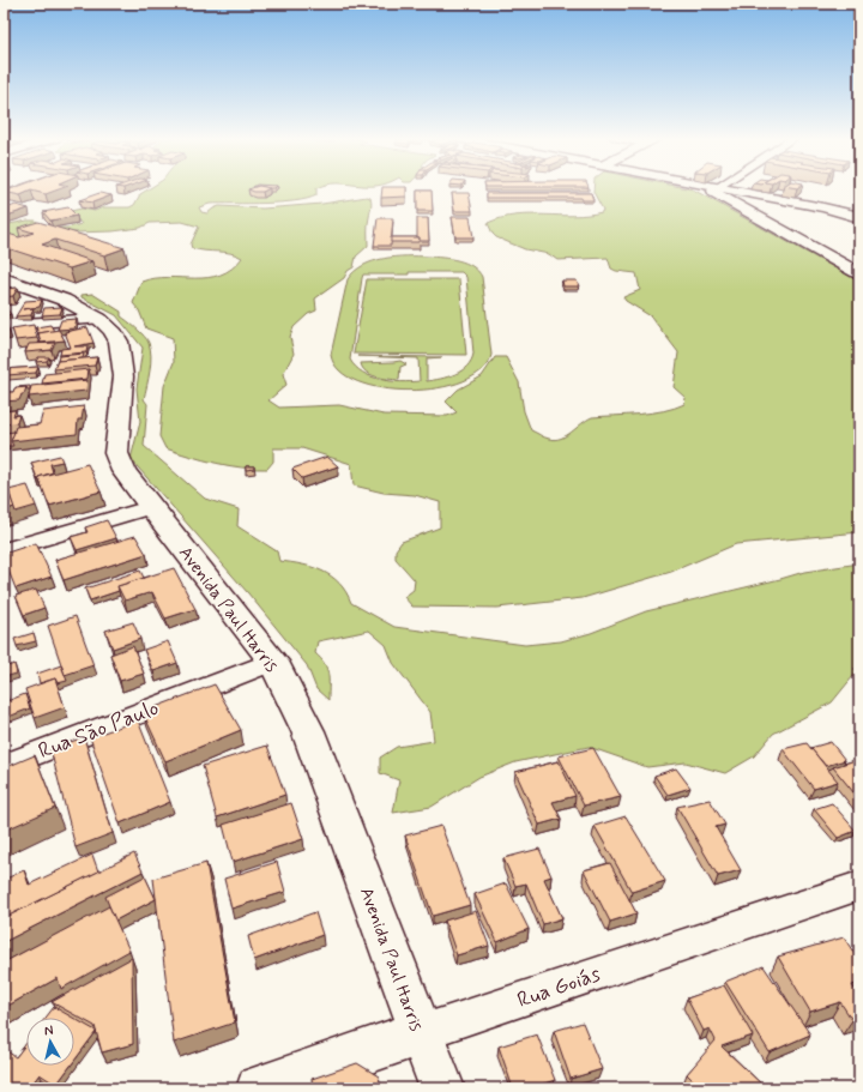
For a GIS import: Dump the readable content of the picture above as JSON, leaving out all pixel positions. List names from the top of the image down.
{
  "streets": {
    "main road": ["Avenida Paul Harris", "Rua Goiás"],
    "street": ["Rua São Paulo"]
  },
  "crossings": [
    ["Avenida Paul Harris", "Rua São Paulo"],
    ["Avenida Paul Harris", "Rua Goiás"]
  ],
  "north": "top"
}
